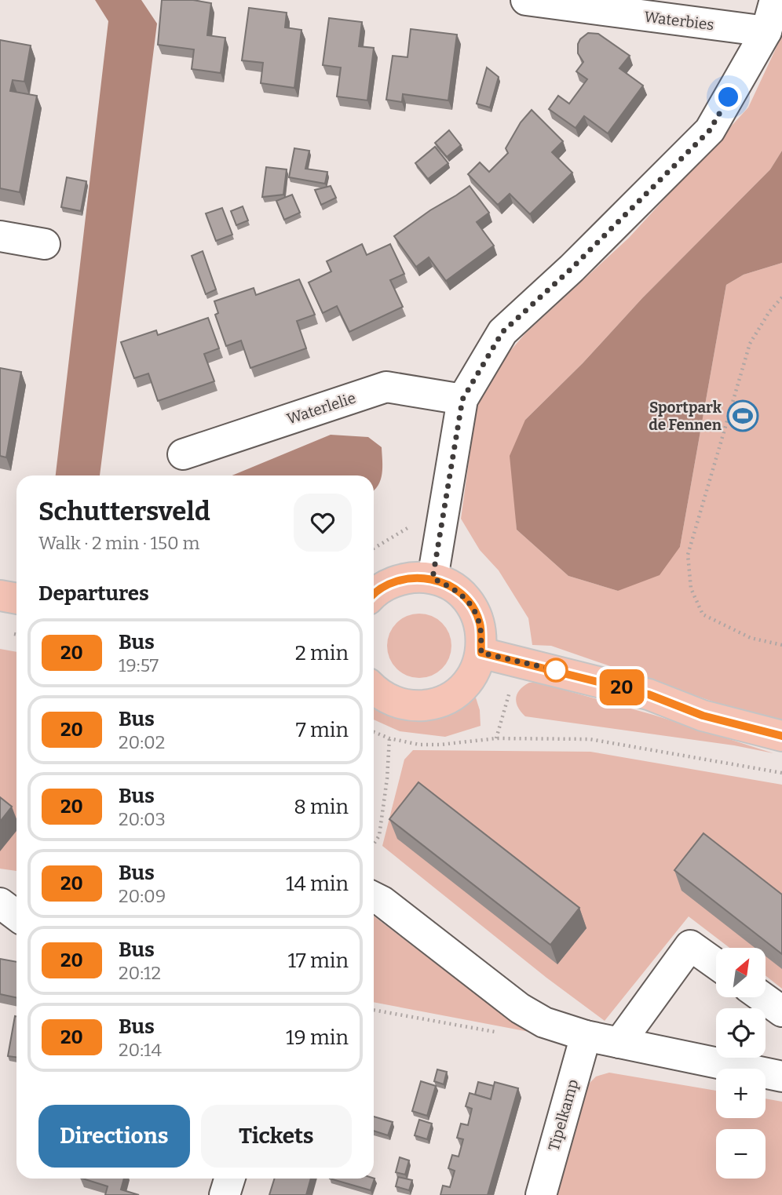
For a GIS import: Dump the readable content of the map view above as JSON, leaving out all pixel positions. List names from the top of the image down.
{
  "streets": {
    "street": ["Waterbies", "Waterlelie", "Tipelkamp"]
  },
  "places": {
    "sports": ["Sportpark de Fennen"]
  },
  "lines": ["bus line 20"],
  "north": "top right",
  "page": {
    "on_map": "20",
    "heading": [
      ["Schuttersveld", "Walk · 2 min · 150 m"],
      "Departures"
    ],
    "list": [
      {
        "mark": "20",
        "name": "Bus",
        "note": "19:57",
        "value": "2 min"
      },
      {
        "mark": "20",
        "name": "Bus",
        "note": "20:02",
        "value": "7 min"
      },
      {
        "mark": "20",
        "name": "Bus",
        "note": "20:03",
        "value": "8 min"
      },
      {
        "mark": "20",
        "name": "Bus",
        "note": "20:09",
        "value": "14 min"
      },
      {
        "mark": "20",
        "name": "Bus",
        "note": "20:12",
        "value": "17 min"
      },
      {
        "mark": "20",
        "name": "Bus",
        "note": "20:14",
        "value": "19 min"
      }
    ],
    "map_buttons": ["+", "−"],
    "buttons": ["Directions", "Tickets"]
  }
}
